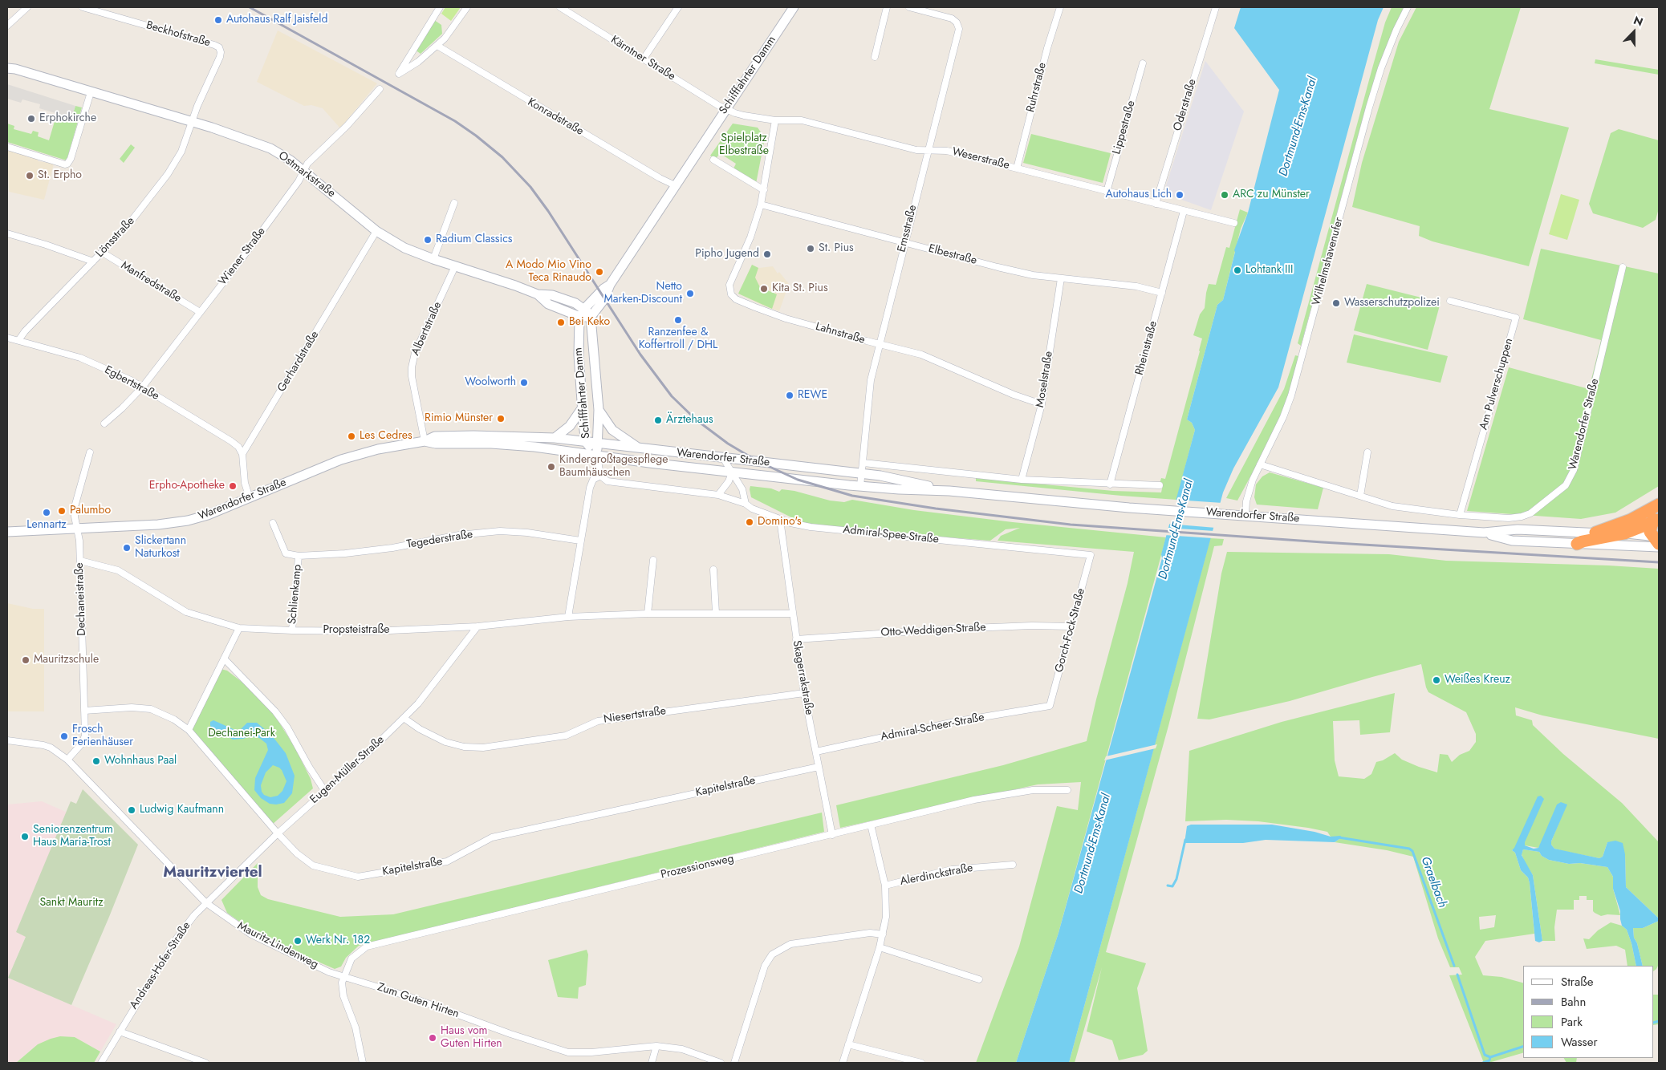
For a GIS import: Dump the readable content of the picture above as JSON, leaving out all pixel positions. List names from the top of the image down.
{
  "streets": {
    "main road": ["Schifffahrter Damm", "Ostmarkstraße", "Warendorfer Straße"],
    "street": [
      "Beckhofstraße",
      "Kärntner Straße",
      "Ruhrstraße",
      "Oderstraße",
      "Konradstraße",
      "Lippestraße",
      "Weserstraße",
      "Emsstraße",
      "Lönsstraße",
      "Elbestraße",
      "Wiener Straße",
      "Wilhelmshavenufer",
      "Manfredstraße",
      "Albertstraße",
      "Lahnstraße",
      "Rheinstraße",
      "Gerhardstraße",
      "Moselstraße",
      "Egbertstraße",
      "Am Pulverschuppen",
      "Admiral-Spee-Straße",
      "Tegederstraße",
      "Schlienkamp",
      "Dechaneistraße",
      "Propsteistraße",
      "Otto-Weddigen-Straße",
      "Gorch-Fock-Straße",
      "Skagerrakstraße",
      "Niesertstraße",
      "Admiral-Scheer-Straße",
      "Eugen-Müller-Straße",
      "Kapitelstraße",
      "Prozessionsweg",
      "Alerdinckstraße",
      "Mauritz-Lindenweg",
      "Andreas-Hofer-Straße",
      "Zum Guten Hirten"
    ]
  },
  "crossings": [
    ["Beckhofstraße", "Ostmarkstraße"],
    ["Beckhofstraße", "Lönsstraße"],
    ["Kärntner Straße", "Schifffahrter Damm"],
    ["Kärntner Straße", "Weserstraße"],
    ["Schifffahrter Damm", "Konradstraße"],
    ["Schifffahrter Damm", "Weserstraße"],
    ["Schifffahrter Damm", "Ostmarkstraße"],
    ["Schifffahrter Damm", "Warendorfer Straße"],
    ["Ruhrstraße", "Weserstraße"],
    ["Oderstraße", "Weserstraße"],
    ["Lippestraße", "Weserstraße"],
    ["Weserstraße", "Emsstraße"],
    ["Weserstraße", "Rheinstraße"],
    ["Ostmarkstraße", "Lönsstraße"],
    ["Ostmarkstraße", "Wiener Straße"],
    ["Ostmarkstraße", "Albertstraße"],
    ["Ostmarkstraße", "Gerhardstraße"],
    ["Emsstraße", "Elbestraße"],
    ["Emsstraße", "Lahnstraße"],
    ["Emsstraße", "Warendorfer Straße"],
    ["Lönsstraße", "Manfredstraße"],
    ["Lönsstraße", "Egbertstraße"],
    ["Elbestraße", "Lahnstraße"],
    ["Elbestraße", "Rheinstraße"],
    ["Elbestraße", "Moselstraße"],
    ["Wiener Straße", "Manfredstraße"],
    ["Wiener Straße", "Egbertstraße"],
    ["Wilhelmshavenufer", "Warendorfer Straße"],
    ["Albertstraße", "Warendorfer Straße"],
    ["Lahnstraße", "Moselstraße"],
    ["Gerhardstraße", "Egbertstraße"],
    ["Am Pulverschuppen", "Warendorfer Straße"],
    ["Warendorfer Straße", "Dechaneistraße"],
    ["Admiral-Spee-Straße", "Gorch-Fock-Straße"],
    ["Admiral-Spee-Straße", "Skagerrakstraße"],
    ["Tegederstraße", "Schlienkamp"],
    ["Schlienkamp", "Propsteistraße"],
    ["Dechaneistraße", "Propsteistraße"],
    ["Dechaneistraße", "Kapitelstraße"],
    ["Dechaneistraße", "Mauritz-Lindenweg"],
    ["Propsteistraße", "Skagerrakstraße"],
    ["Propsteistraße", "Eugen-Müller-Straße"],
    ["Otto-Weddigen-Straße", "Gorch-Fock-Straße"],
    ["Otto-Weddigen-Straße", "Skagerrakstraße"],
    ["Gorch-Fock-Straße", "Admiral-Scheer-Straße"],
    ["Skagerrakstraße", "Niesertstraße"],
    ["Skagerrakstraße", "Admiral-Scheer-Straße"],
    ["Skagerrakstraße", "Kapitelstraße"],
    ["Skagerrakstraße", "Prozessionsweg"],
    ["Niesertstraße", "Eugen-Müller-Straße"],
    ["Eugen-Müller-Straße", "Kapitelstraße"],
    ["Eugen-Müller-Straße", "Mauritz-Lindenweg"],
    ["Eugen-Müller-Straße", "Andreas-Hofer-Straße"],
    ["Prozessionsweg", "Alerdinckstraße"],
    ["Prozessionsweg", "Mauritz-Lindenweg"],
    ["Prozessionsweg", "Zum Guten Hirten"],
    ["Mauritz-Lindenweg", "Andreas-Hofer-Straße"],
    ["Mauritz-Lindenweg", "Zum Guten Hirten"]
  ],
  "districts": ["Mauritzviertel"],
  "water": ["Dortmund-Ems-Kanal", "Graelbach"],
  "parks": ["Spielplatz Elbestraße", "Dechanei-Park", "Sankt Mauritz"],
  "places": [
    "Autohaus Ralf Jaisfeld",
    "Erphokirche",
    "St. Erpho",
    "Autohaus Lich",
    "ARC zu Münster",
    "Radium Classics",
    "St. Pius",
    "Pipho Jugend",
    "Lohtank III",
    "A Modo Mio Vino Teca Rinaudo",
    "Kita St. Pius",
    "Netto Marken-Discount",
    "Wasserschutzpolizei",
    "Ranzenfee & Koffertroll / DHL",
    "Bei Keko",
    "Woolworth",
    "REWE",
    "Rimio Münster",
    "Ärztehaus",
    "Les Cedres",
    "Kindergroßtagespflege Baumhäuschen",
    "Erpho-Apotheke",
    "Palumbo",
    "Lennartz",
    "Domino's",
    "Slickertann Naturkost",
    "Mauritzschule",
    "Weißes Kreuz",
    "Frosch Ferienhäuser",
    "Wohnhaus Paal",
    "Ludwig Kaufmann",
    "Seniorenzentrum Haus Maria-Trost",
    "Werk Nr. 182",
    "Haus vom Guten Hirten"
  ],
  "legend": [
    "Straße",
    "Bahn",
    "Park",
    "Wasser"
  ],
  "north": "top"
}
